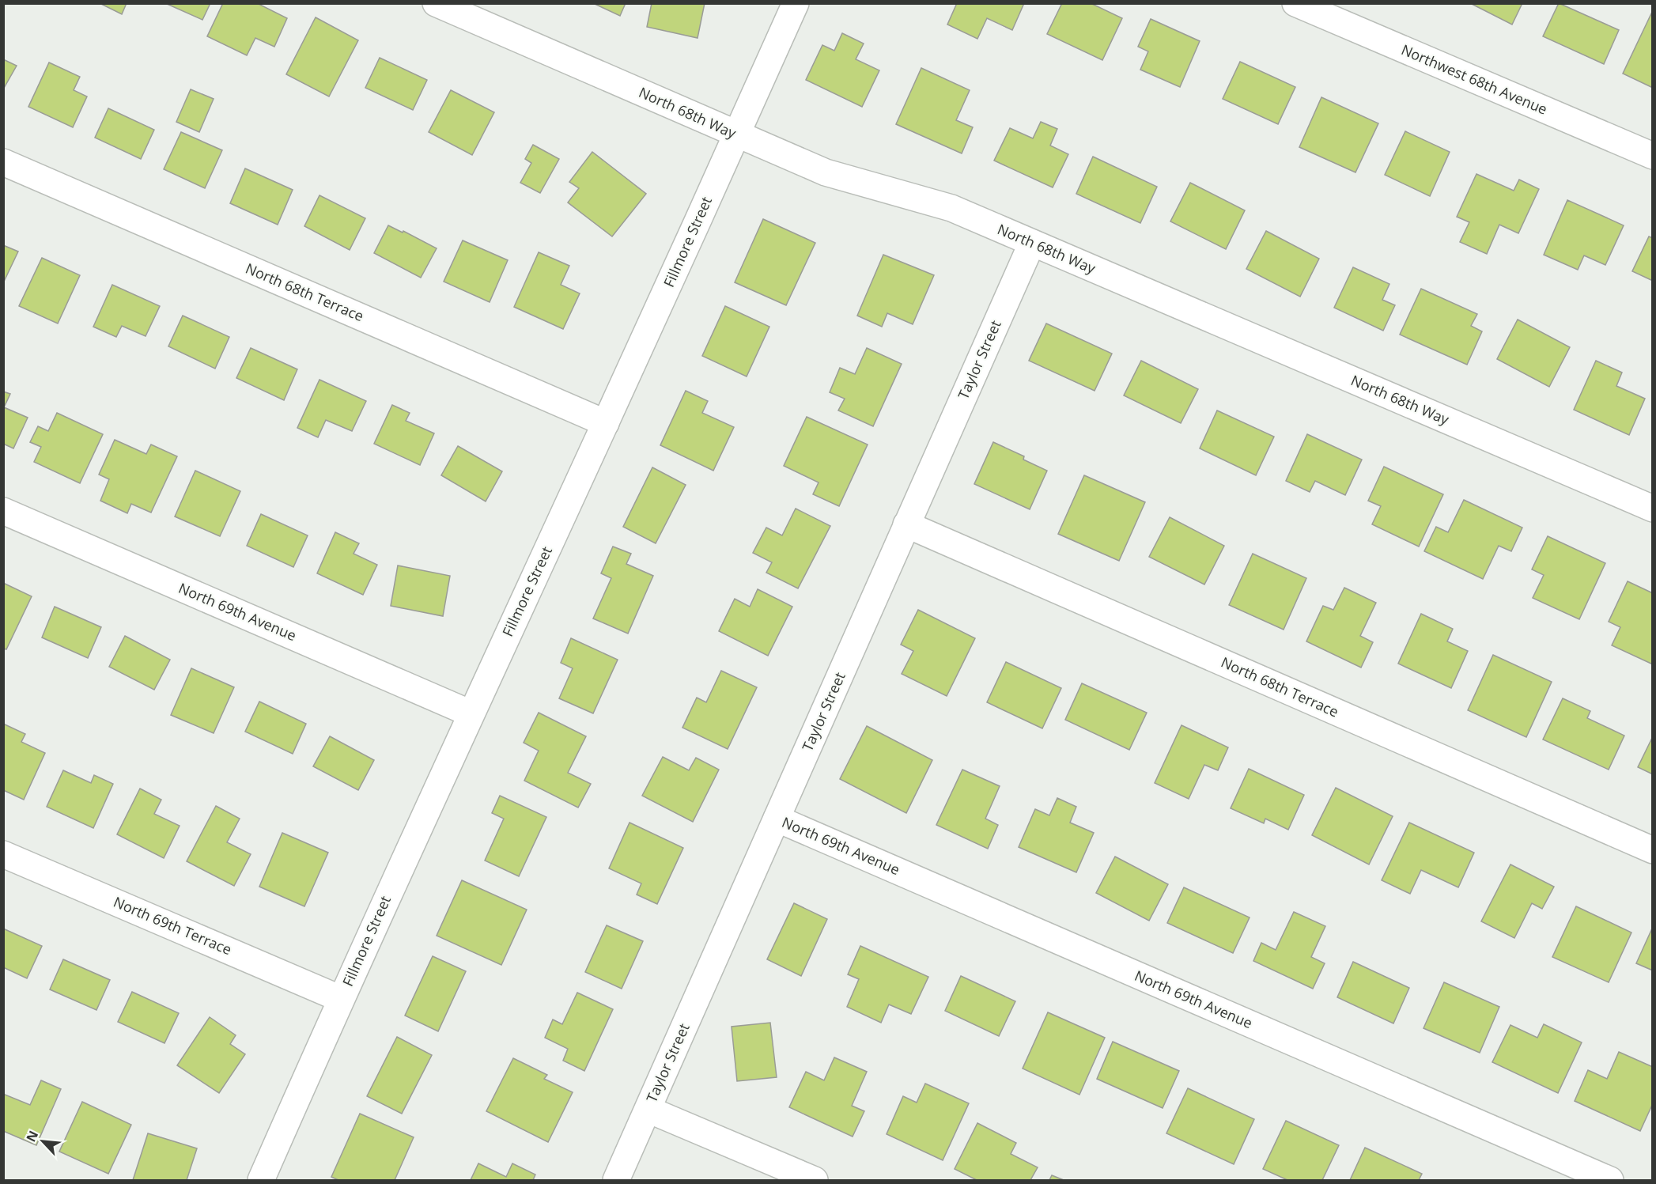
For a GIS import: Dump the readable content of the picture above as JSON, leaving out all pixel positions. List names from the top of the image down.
{
  "streets": {
    "street": [
      "Northwest 68th Avenue",
      "North 68th Way",
      "Fillmore Street",
      "North 68th Terrace",
      "Taylor Street",
      "North 69th Avenue",
      "North 69th Terrace"
    ]
  },
  "crossings": [
    ["North 68th Way", "Fillmore Street"],
    ["North 68th Way", "Taylor Street"],
    ["Fillmore Street", "North 68th Terrace"],
    ["Fillmore Street", "North 69th Avenue"],
    ["Fillmore Street", "North 69th Terrace"],
    ["North 68th Terrace", "Taylor Street"],
    ["Taylor Street", "North 69th Avenue"]
  ],
  "north": "top left"
}
